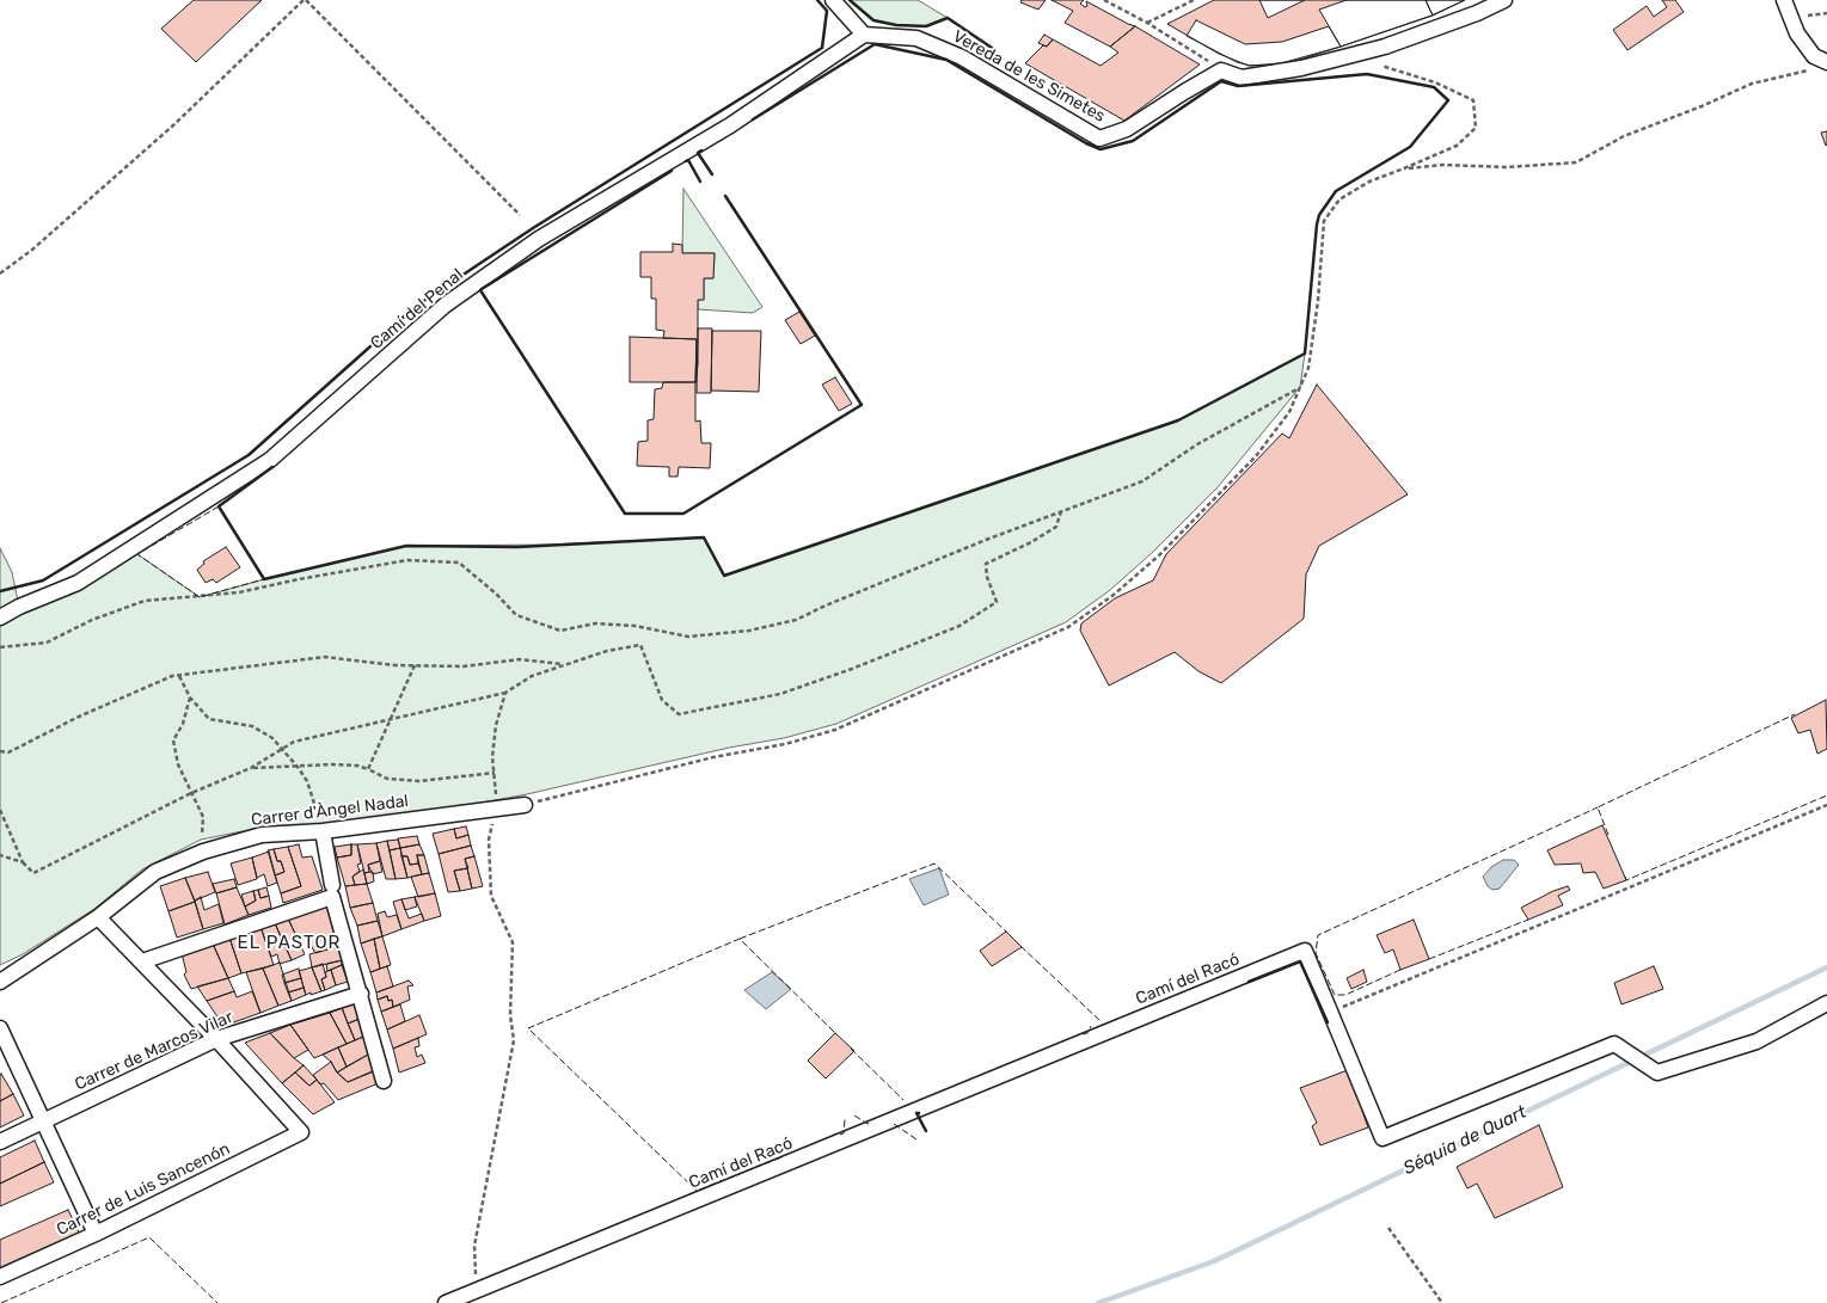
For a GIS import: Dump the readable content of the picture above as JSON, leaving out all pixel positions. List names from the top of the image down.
{
  "streets": {
    "street": [
      "Vereda de les Simetes",
      "Camí del Penal",
      "Carrer d'Àngel Nadal",
      "Camí del Racó",
      "Carrer de Marcos Vilar",
      "Carrer de Luis Sancenón"
    ]
  },
  "crossings": [
    ["Vereda de les Simetes", "Camí del Penal"],
    ["Carrer de Marcos Vilar", "Carrer de Luis Sancenón"]
  ],
  "districts": ["EL PASTOR"],
  "water": ["Séquia de Quart"]
}
